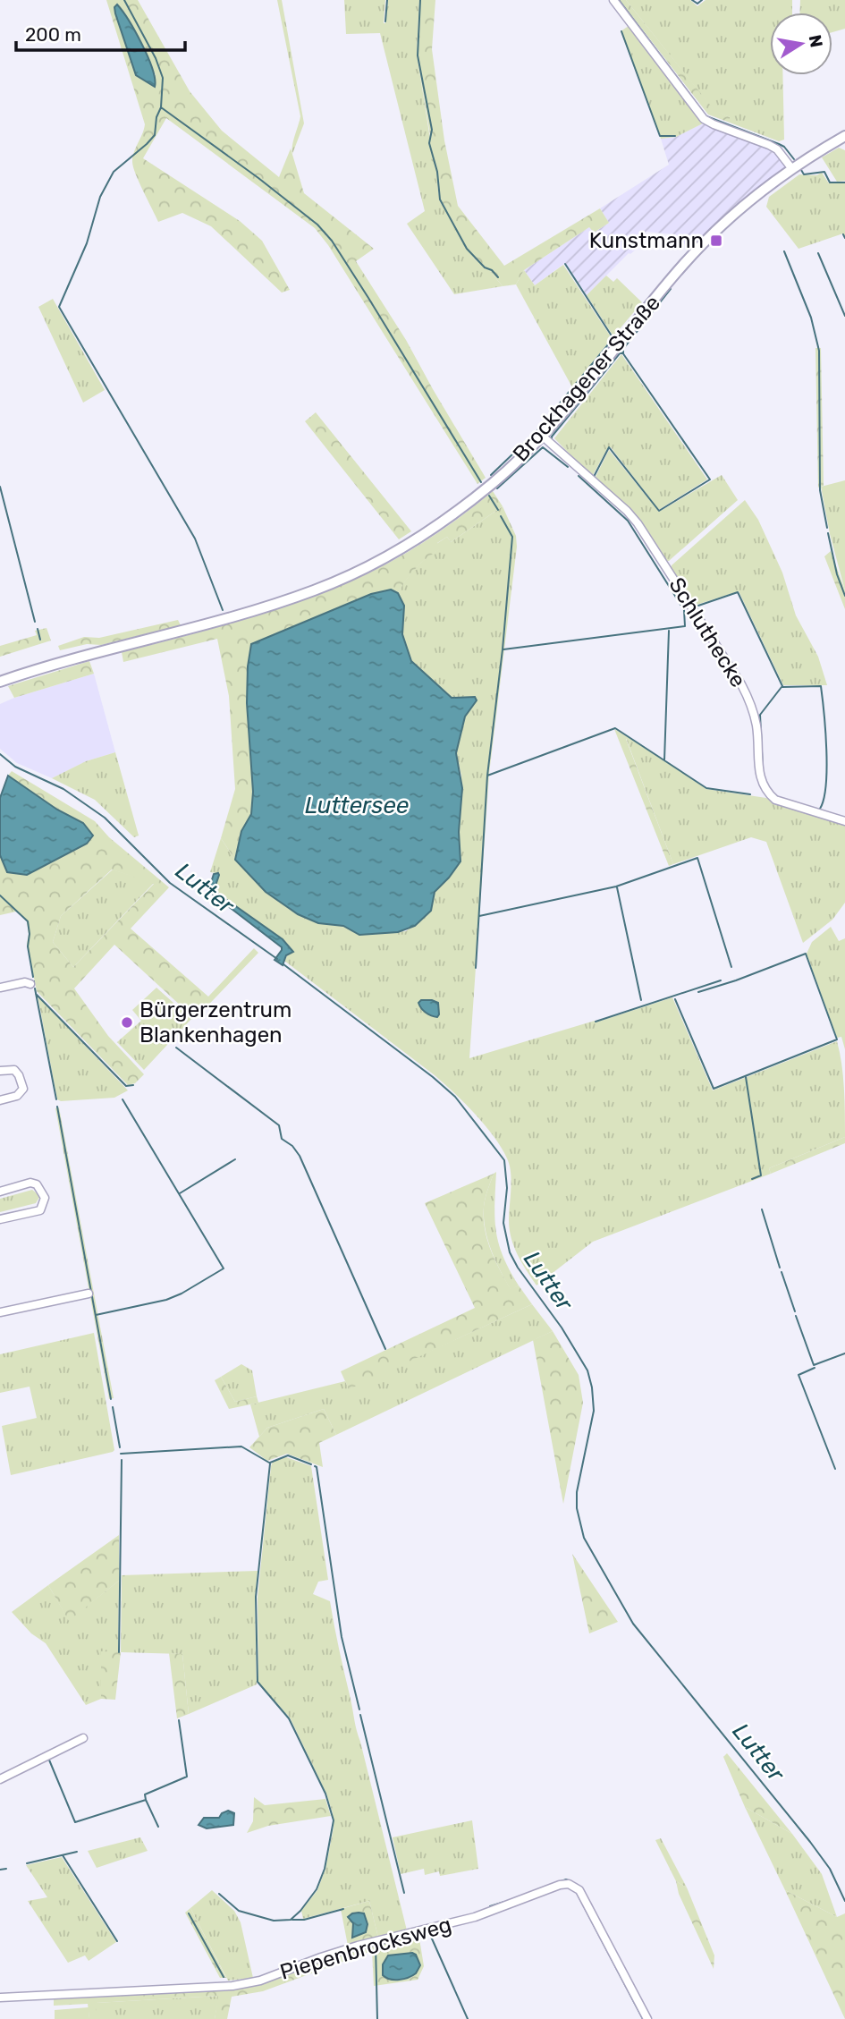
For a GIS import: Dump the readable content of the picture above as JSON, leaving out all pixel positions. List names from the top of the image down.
{
  "streets": {
    "main road": ["Brockhagener Straße"],
    "street": ["Schluthecke", "Piepenbrocksweg"]
  },
  "crossings": [
    ["Brockhagener Straße", "Schluthecke"]
  ],
  "water": ["Luttersee", "Lutter"],
  "places": {
    "transit": ["Kunstmann"],
    "other": ["Bürgerzentrum Blankenhagen"]
  },
  "scale_bar": "200 m",
  "north": "right"
}
